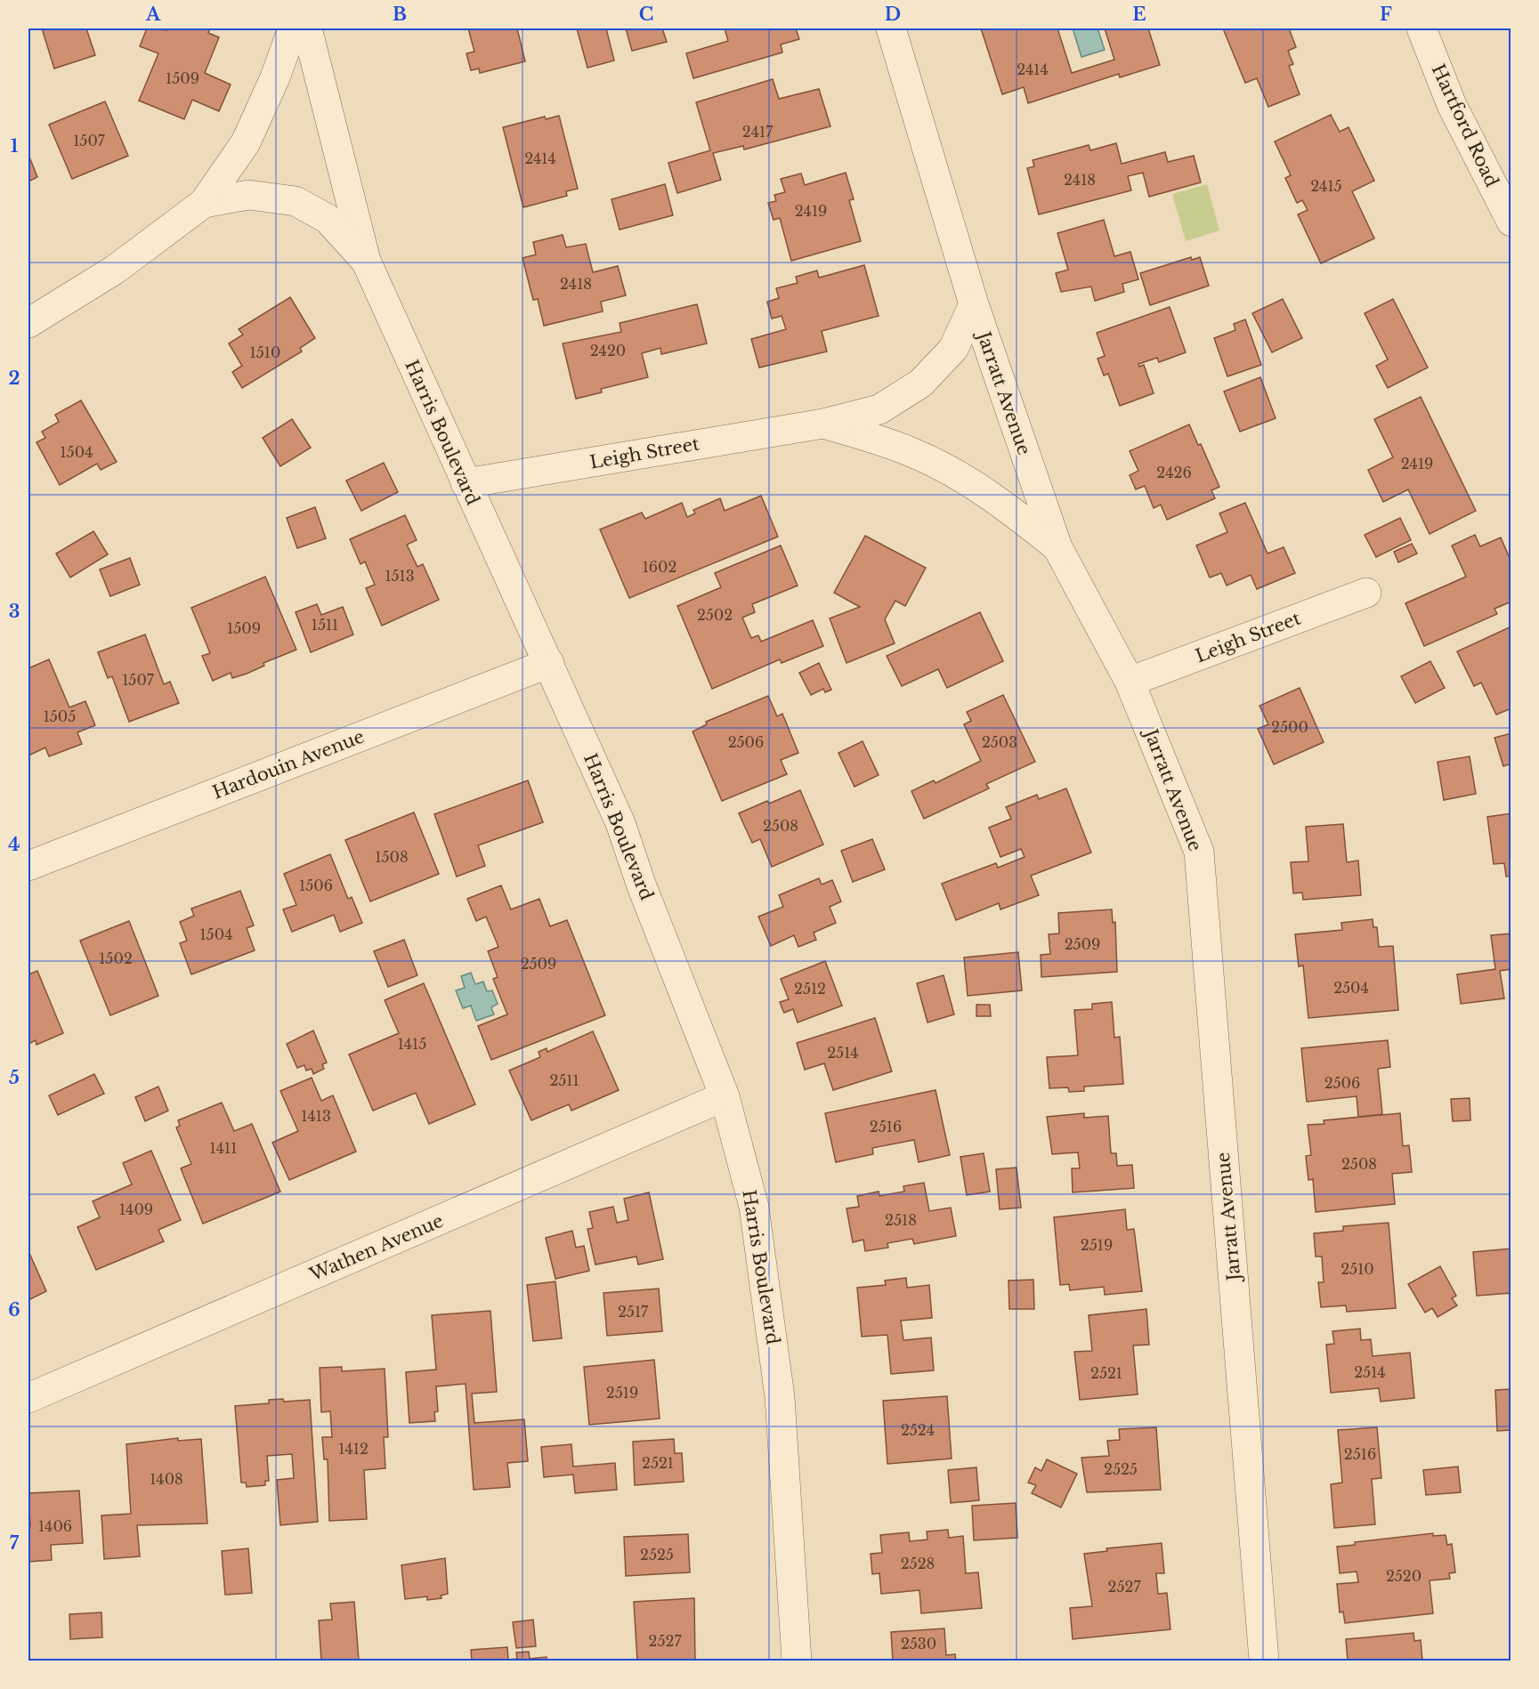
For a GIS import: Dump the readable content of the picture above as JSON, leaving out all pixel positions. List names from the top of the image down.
{
  "streets": {
    "street": [
      "Hartford Road",
      "Jarratt Avenue",
      "Harris Boulevard",
      "Leigh Street",
      "Hardouin Avenue",
      "Wathen Avenue"
    ]
  },
  "crossings": [
    ["Jarratt Avenue", "Leigh Street"],
    ["Harris Boulevard", "Leigh Street"],
    ["Harris Boulevard", "Hardouin Avenue"],
    ["Harris Boulevard", "Wathen Avenue"]
  ],
  "house_numbers": [
    "2414",
    "1509",
    "2417",
    "1507",
    "2414",
    "2418",
    "2415",
    "2419",
    "2418",
    "2420",
    "1510",
    "1504",
    "2419",
    "2426",
    "1602",
    "1513",
    "2502",
    "1511",
    "1509",
    "1507",
    "1505",
    "2500",
    "2506",
    "2503",
    "2508",
    "1508",
    "1506",
    "1504",
    "2509",
    "1502",
    "2509",
    "2504",
    "2512",
    "1415",
    "2514",
    "2511",
    "2506",
    "1413",
    "2516",
    "1411",
    "2508",
    "1409",
    "2518",
    "2519",
    "2510",
    "2517",
    "2514",
    "2521",
    "2519",
    "2524",
    "1412",
    "2516",
    "2521",
    "2525",
    "1408",
    "1406",
    "2525",
    "2528",
    "2520",
    "2527",
    "2527",
    "2530"
  ],
  "grid": {
    "columns": [
      "A",
      "B",
      "C",
      "D",
      "E",
      "F"
    ],
    "rows": [
      "1",
      "2",
      "3",
      "4",
      "5",
      "6",
      "7"
    ]
  }
}
